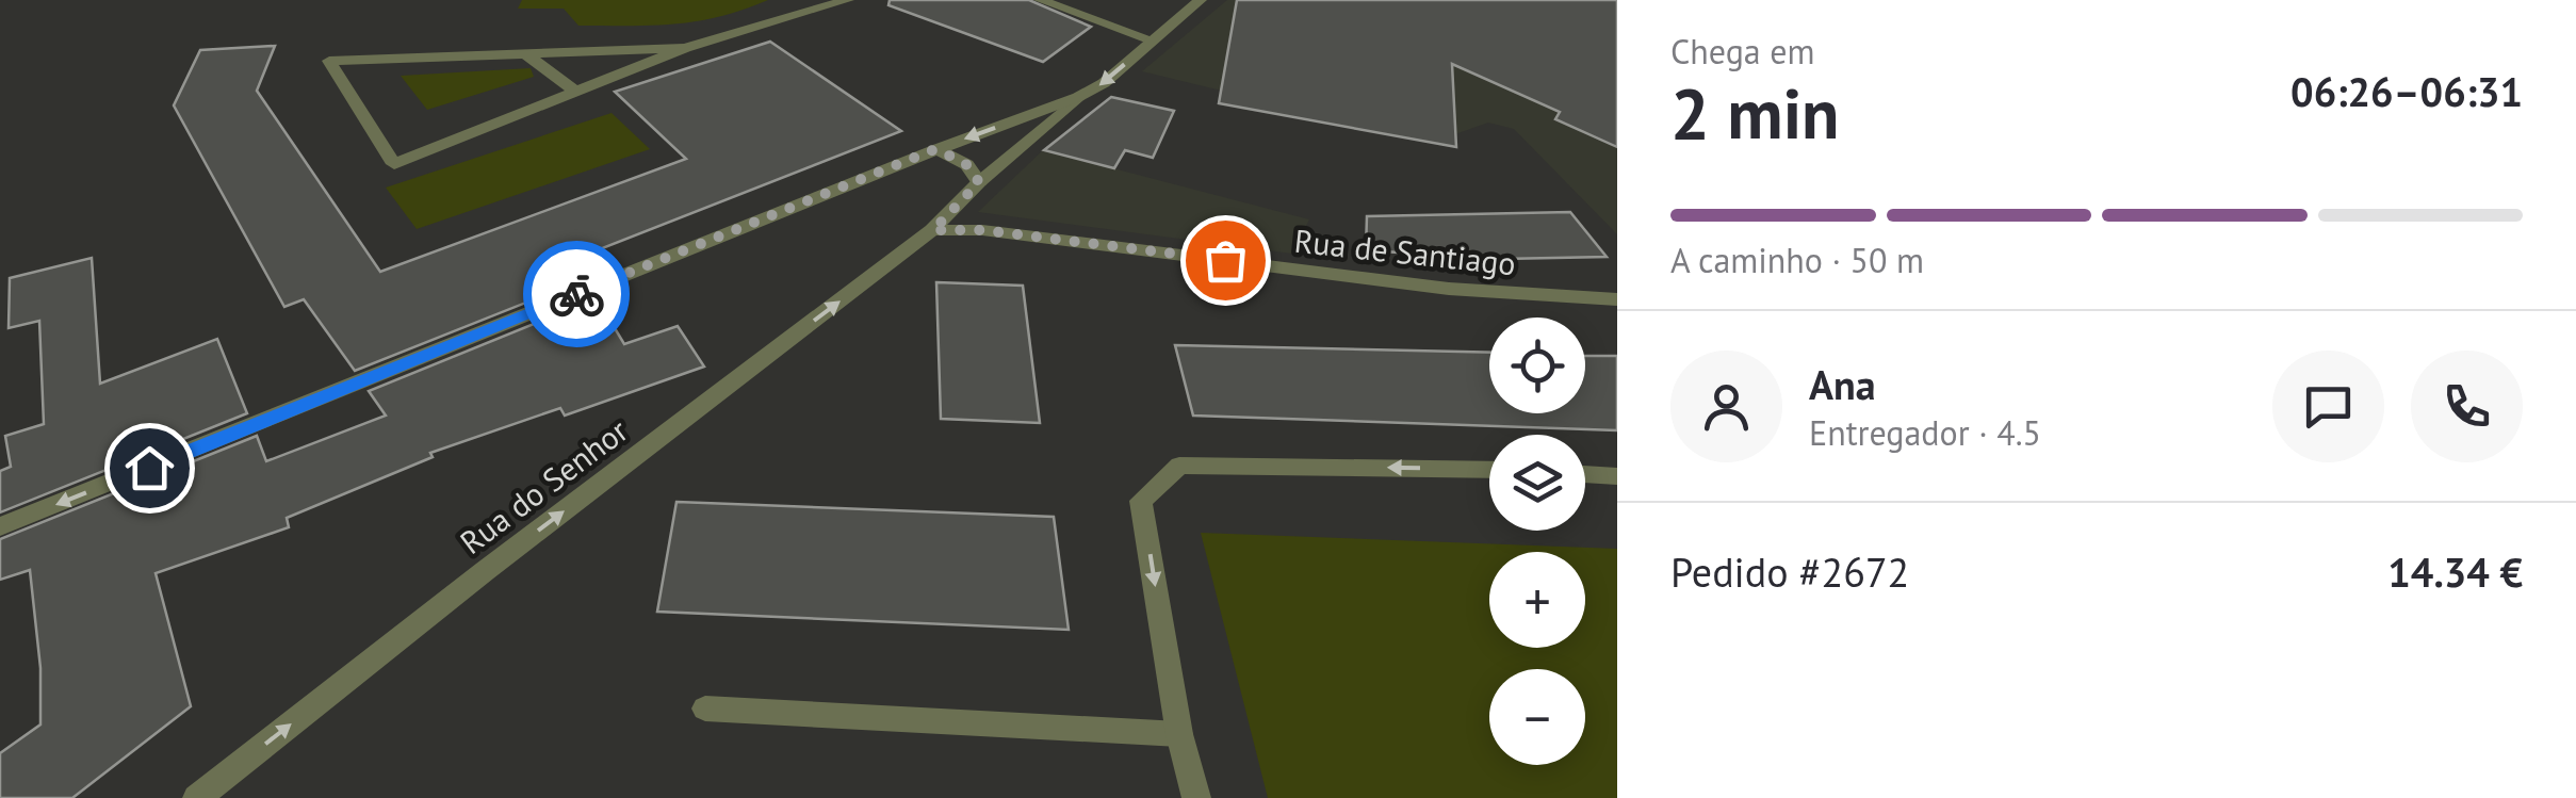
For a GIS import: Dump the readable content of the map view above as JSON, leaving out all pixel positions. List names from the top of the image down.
{
  "streets": {
    "street": ["Rua de Santiago", "Rua do Senhor"]
  },
  "crossings": [
    ["Rua de Santiago", "Rua do Senhor"]
  ],
  "page": {
    "heading": ["2 min", "Chega em", "06:26–06:31"],
    "panel": [
      "Ana",
      "Entregador · 4.5",
      "Pedido #2672",
      "14.34 €"
    ],
    "bar": "A caminho · 50 m",
    "map_buttons": ["+", "−"]
  }
}
